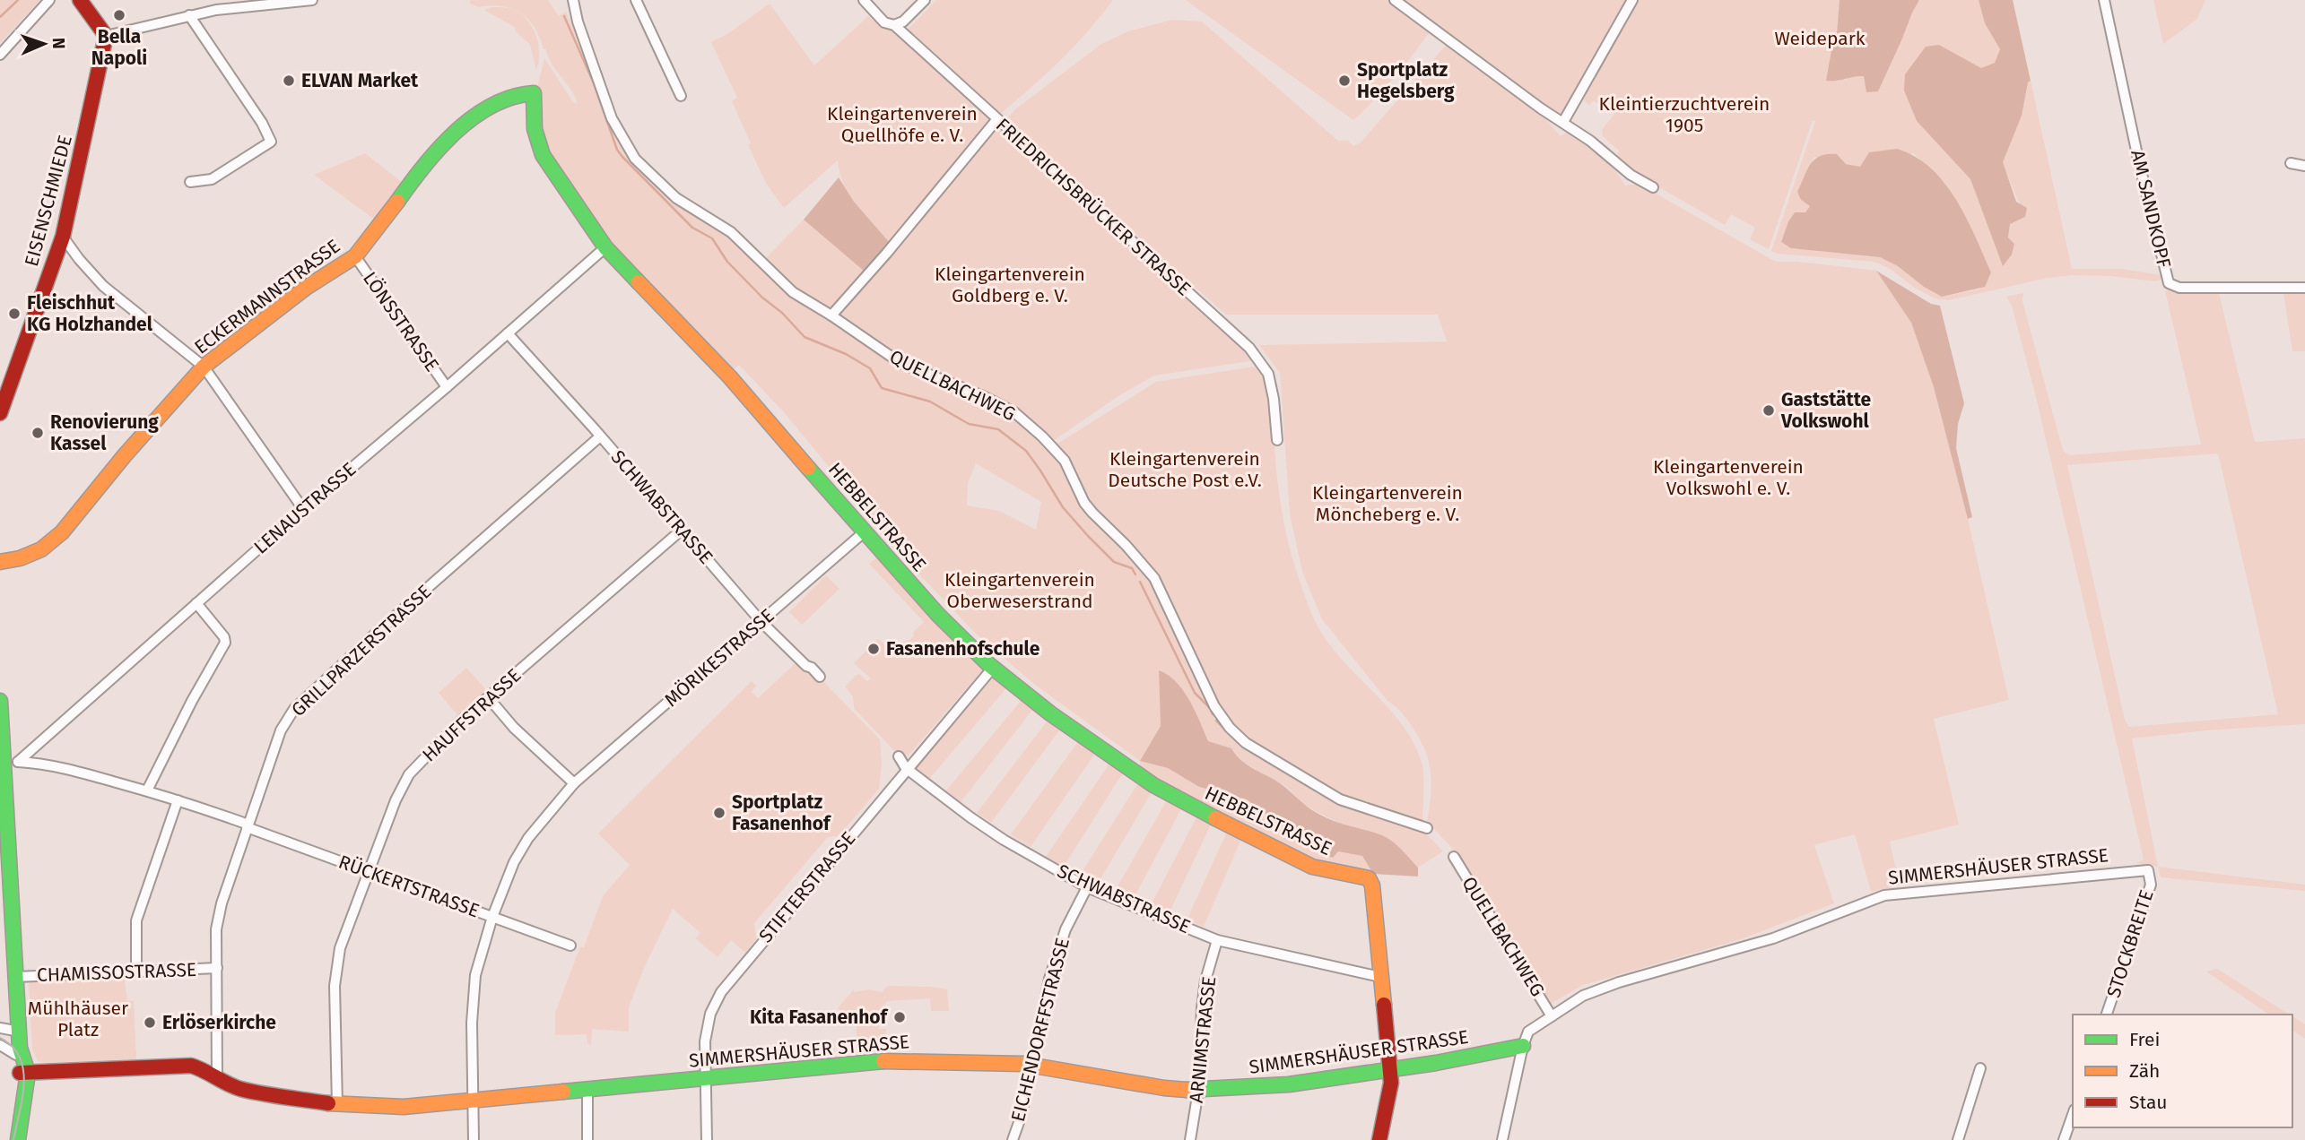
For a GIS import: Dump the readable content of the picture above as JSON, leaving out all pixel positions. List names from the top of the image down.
{
  "streets": {
    "street": [
      "EISENSCHMIEDE",
      "FRIEDRICHSBRÜCKER STRASSE",
      "AM SANDKOPF",
      "ECKERMANNSTRASSE",
      "LÖNSSTRASSE",
      "QUELLBACHWEG",
      "SCHWABSTRASSE",
      "LENAUSTRASSE",
      "HEBBELSTRASSE",
      "GRILLPARZERSTRASSE",
      "MÖRIKESTRASSE",
      "HAUFFSTRASSE",
      "SIMMERSHÄUSER STRASSE",
      "RÜCKERTSTRASSE",
      "STIFTERSTRASSE",
      "STOCKBREITE",
      "CHAMISSOSTRASSE",
      "EICHENDORFFSTRASSE",
      "ARNIMSTRASSE"
    ]
  },
  "crossings": [
    ["ECKERMANNSTRASSE", "LÖNSSTRASSE"],
    ["ECKERMANNSTRASSE", "HEBBELSTRASSE"],
    ["LÖNSSTRASSE", "LENAUSTRASSE"],
    ["QUELLBACHWEG", "SIMMERSHÄUSER STRASSE"],
    ["SCHWABSTRASSE", "LENAUSTRASSE"],
    ["SCHWABSTRASSE", "HEBBELSTRASSE"],
    ["SCHWABSTRASSE", "GRILLPARZERSTRASSE"],
    ["SCHWABSTRASSE", "MÖRIKESTRASSE"],
    ["SCHWABSTRASSE", "HAUFFSTRASSE"],
    ["SCHWABSTRASSE", "STIFTERSTRASSE"],
    ["SCHWABSTRASSE", "EICHENDORFFSTRASSE"],
    ["SCHWABSTRASSE", "ARNIMSTRASSE"],
    ["LENAUSTRASSE", "HEBBELSTRASSE"],
    ["LENAUSTRASSE", "RÜCKERTSTRASSE"],
    ["HEBBELSTRASSE", "MÖRIKESTRASSE"],
    ["HEBBELSTRASSE", "STIFTERSTRASSE"],
    ["GRILLPARZERSTRASSE", "SIMMERSHÄUSER STRASSE"],
    ["GRILLPARZERSTRASSE", "RÜCKERTSTRASSE"],
    ["GRILLPARZERSTRASSE", "CHAMISSOSTRASSE"],
    ["MÖRIKESTRASSE", "SIMMERSHÄUSER STRASSE"],
    ["MÖRIKESTRASSE", "RÜCKERTSTRASSE"],
    ["HAUFFSTRASSE", "SIMMERSHÄUSER STRASSE"],
    ["HAUFFSTRASSE", "RÜCKERTSTRASSE"],
    ["SIMMERSHÄUSER STRASSE", "STIFTERSTRASSE"],
    ["SIMMERSHÄUSER STRASSE", "STOCKBREITE"],
    ["SIMMERSHÄUSER STRASSE", "EICHENDORFFSTRASSE"],
    ["SIMMERSHÄUSER STRASSE", "ARNIMSTRASSE"]
  ],
  "parks": [
    "Weidepark",
    "Kleintierzuchtverein 1905",
    "Kleingartenverein Quellhöfe e. V.",
    "Kleingartenverein Goldberg e. V.",
    "Kleingartenverein Deutsche Post e.V.",
    "Kleingartenverein Volkswohl e. V.",
    "Kleingartenverein Möncheberg e. V.",
    "Kleingartenverein Oberweserstrand",
    "Mühlhäuser Platz"
  ],
  "places": [
    "Bella Napoli",
    "ELVAN Market",
    "Sportplatz Hegelsberg",
    "Fleischhut KG Holzhandel",
    "Gaststätte Volkswohl",
    "Renovierung Kassel",
    "Fasanenhofschule",
    "Sportplatz Fasanenhof",
    "Kita Fasanenhof",
    "Erlöserkirche"
  ],
  "legend": ["Frei", "Zäh", "Stau"],
  "north": "right"
}
